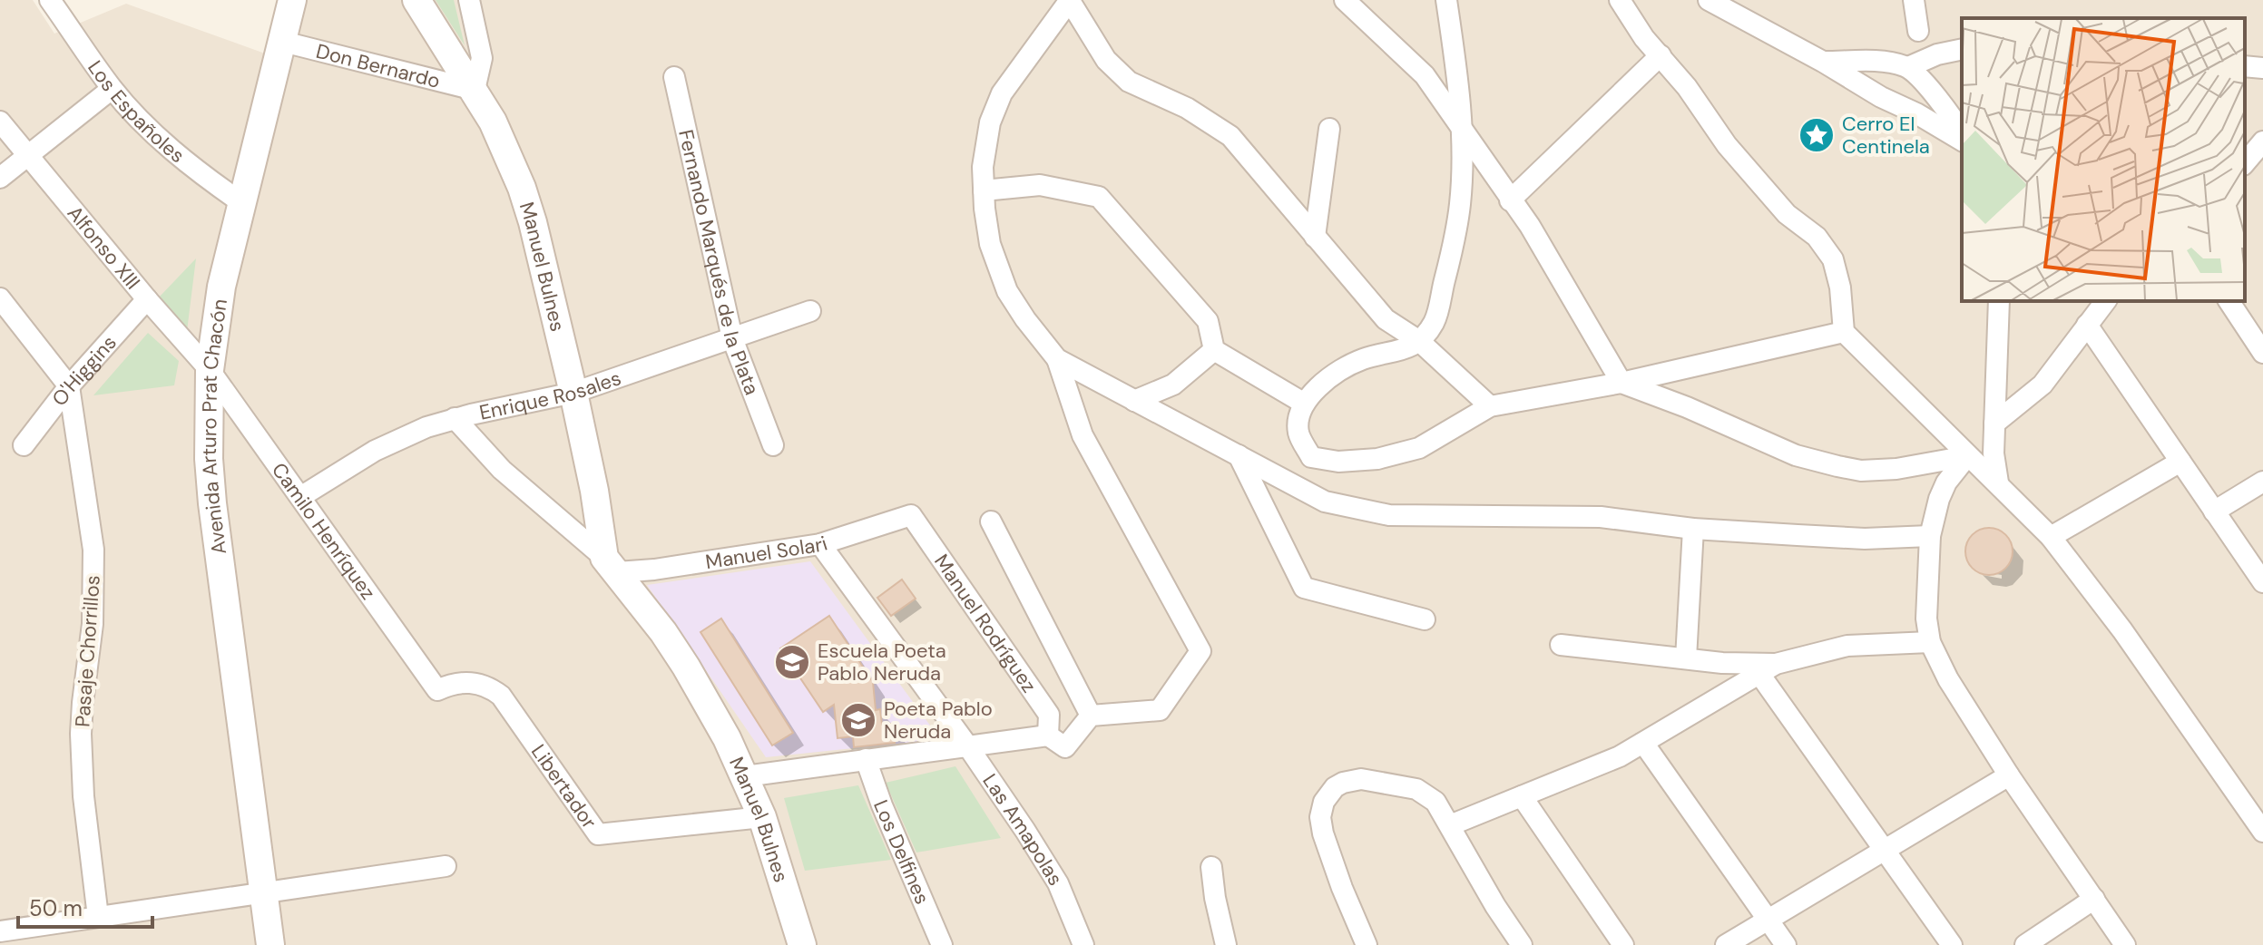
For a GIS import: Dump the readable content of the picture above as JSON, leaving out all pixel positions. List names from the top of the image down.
{
  "streets": {
    "street": [
      "Don Bernardo",
      "Los Españoles",
      "Alfonso XIII",
      "Fernando Marqués de la Plata",
      "Manuel Bulnes",
      "O'Higgins",
      "Enrique Rosales",
      "Avenida Arturo Prat Chacón",
      "Camilo Henríquez",
      "Manuel Solari",
      "Manuel Rodríguez",
      "Pasaje Chorrillos",
      "Libertador",
      "Las Amapolas",
      "Los Delfines"
    ]
  },
  "crossings": [
    ["Don Bernardo", "Manuel Bulnes"],
    ["Don Bernardo", "Avenida Arturo Prat Chacón"],
    ["Los Españoles", "Avenida Arturo Prat Chacón"],
    ["Alfonso XIII", "O'Higgins"],
    ["Alfonso XIII", "Avenida Arturo Prat Chacón"],
    ["Alfonso XIII", "Camilo Henríquez"],
    ["Fernando Marqués de la Plata", "Enrique Rosales"],
    ["Manuel Bulnes", "Enrique Rosales"],
    ["Manuel Bulnes", "Manuel Solari"],
    ["Manuel Bulnes", "Libertador"],
    ["O'Higgins", "Pasaje Chorrillos"],
    ["Enrique Rosales", "Camilo Henríquez"],
    ["Avenida Arturo Prat Chacón", "Camilo Henríquez"],
    ["Camilo Henríquez", "Libertador"],
    ["Manuel Solari", "Manuel Rodríguez"],
    ["Manuel Solari", "Las Amapolas"]
  ],
  "places": {
    "place": ["Cerro El Centinela"],
    "school or university": ["Escuela Poeta Pablo Neruda", "Poeta Pablo Neruda"]
  },
  "scale_bar": "50 m"
}
